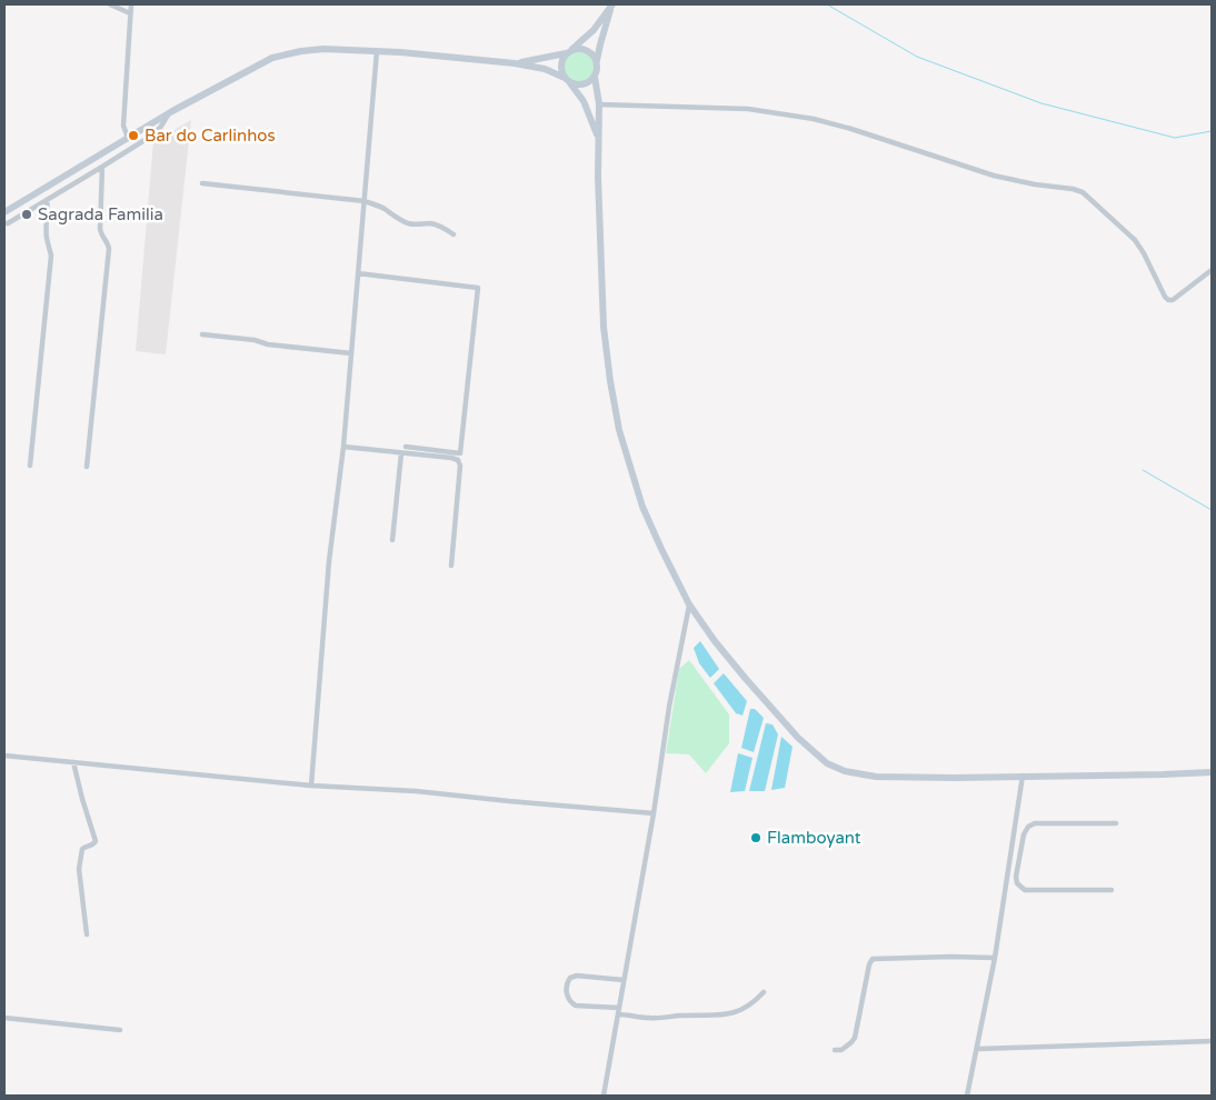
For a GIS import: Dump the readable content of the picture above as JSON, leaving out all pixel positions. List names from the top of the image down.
{
  "places": ["Bar do Carlinhos", "Sagrada Familia", "Flamboyant"]
}
